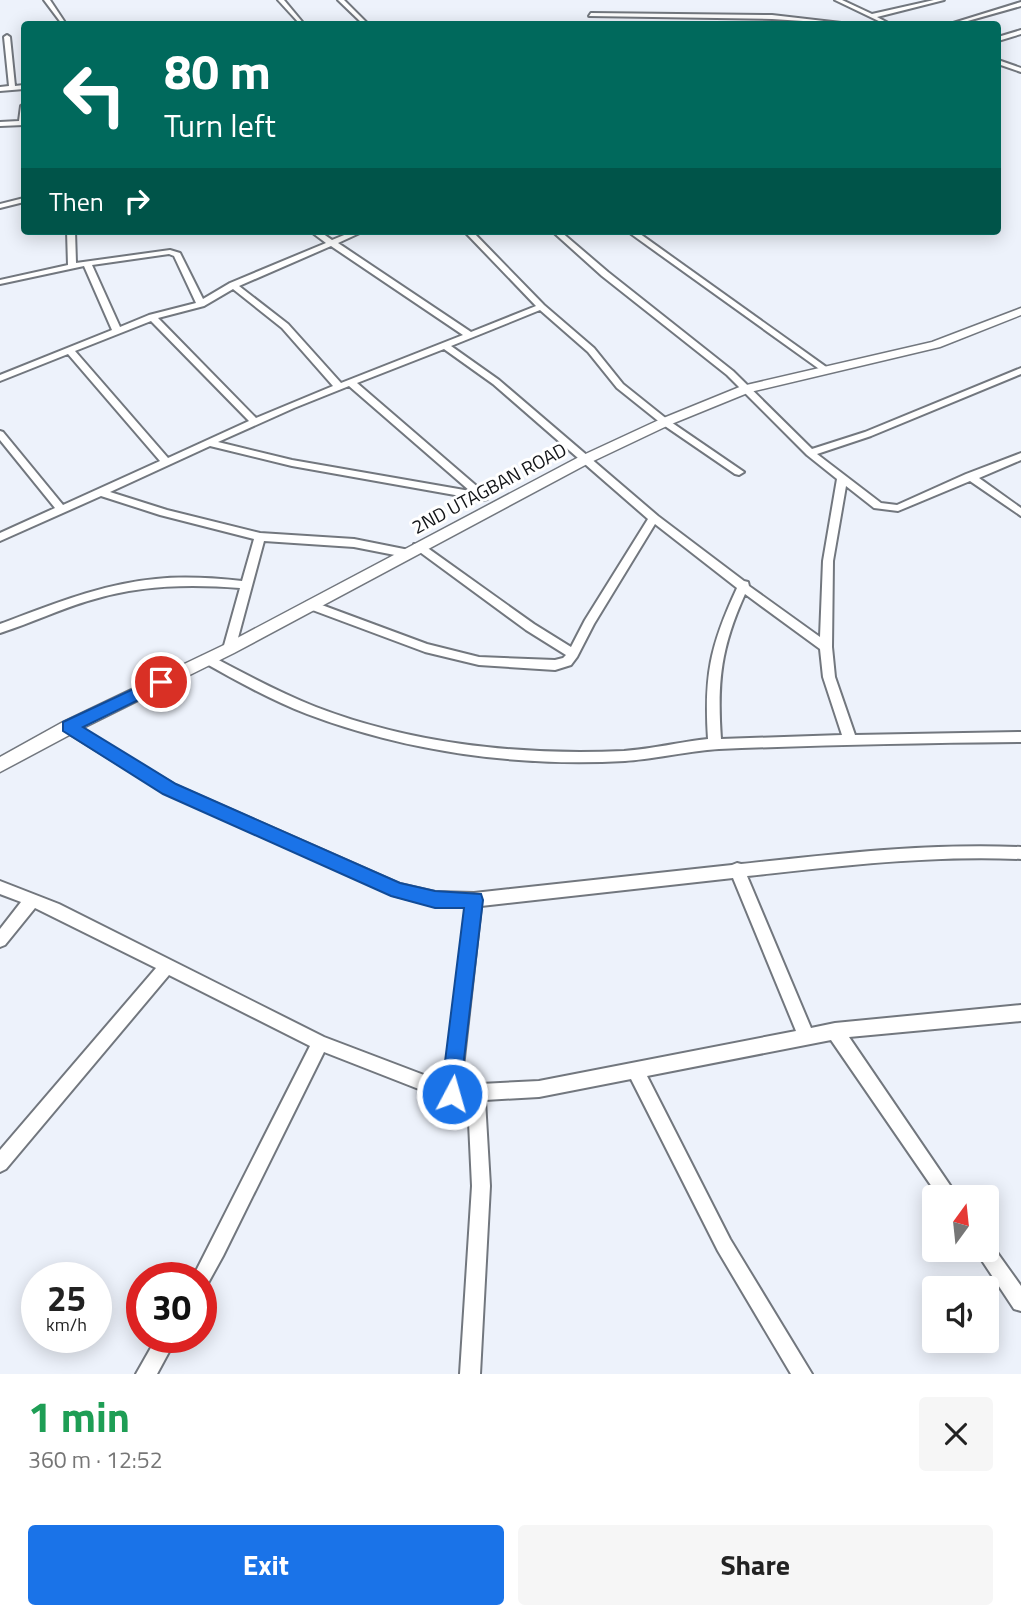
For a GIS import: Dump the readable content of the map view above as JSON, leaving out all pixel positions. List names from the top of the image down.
{
  "streets": {
    "street": ["2ND UTAGBAN ROAD"]
  },
  "north": "top",
  "page": {
    "turn": ["80 m", "Turn left"],
    "then": "Then",
    "speed": "25 km/h",
    "limit": "30",
    "heading": ["1 min", "360 m · 12:52"],
    "buttons": ["Exit", "Share"]
  }
}
